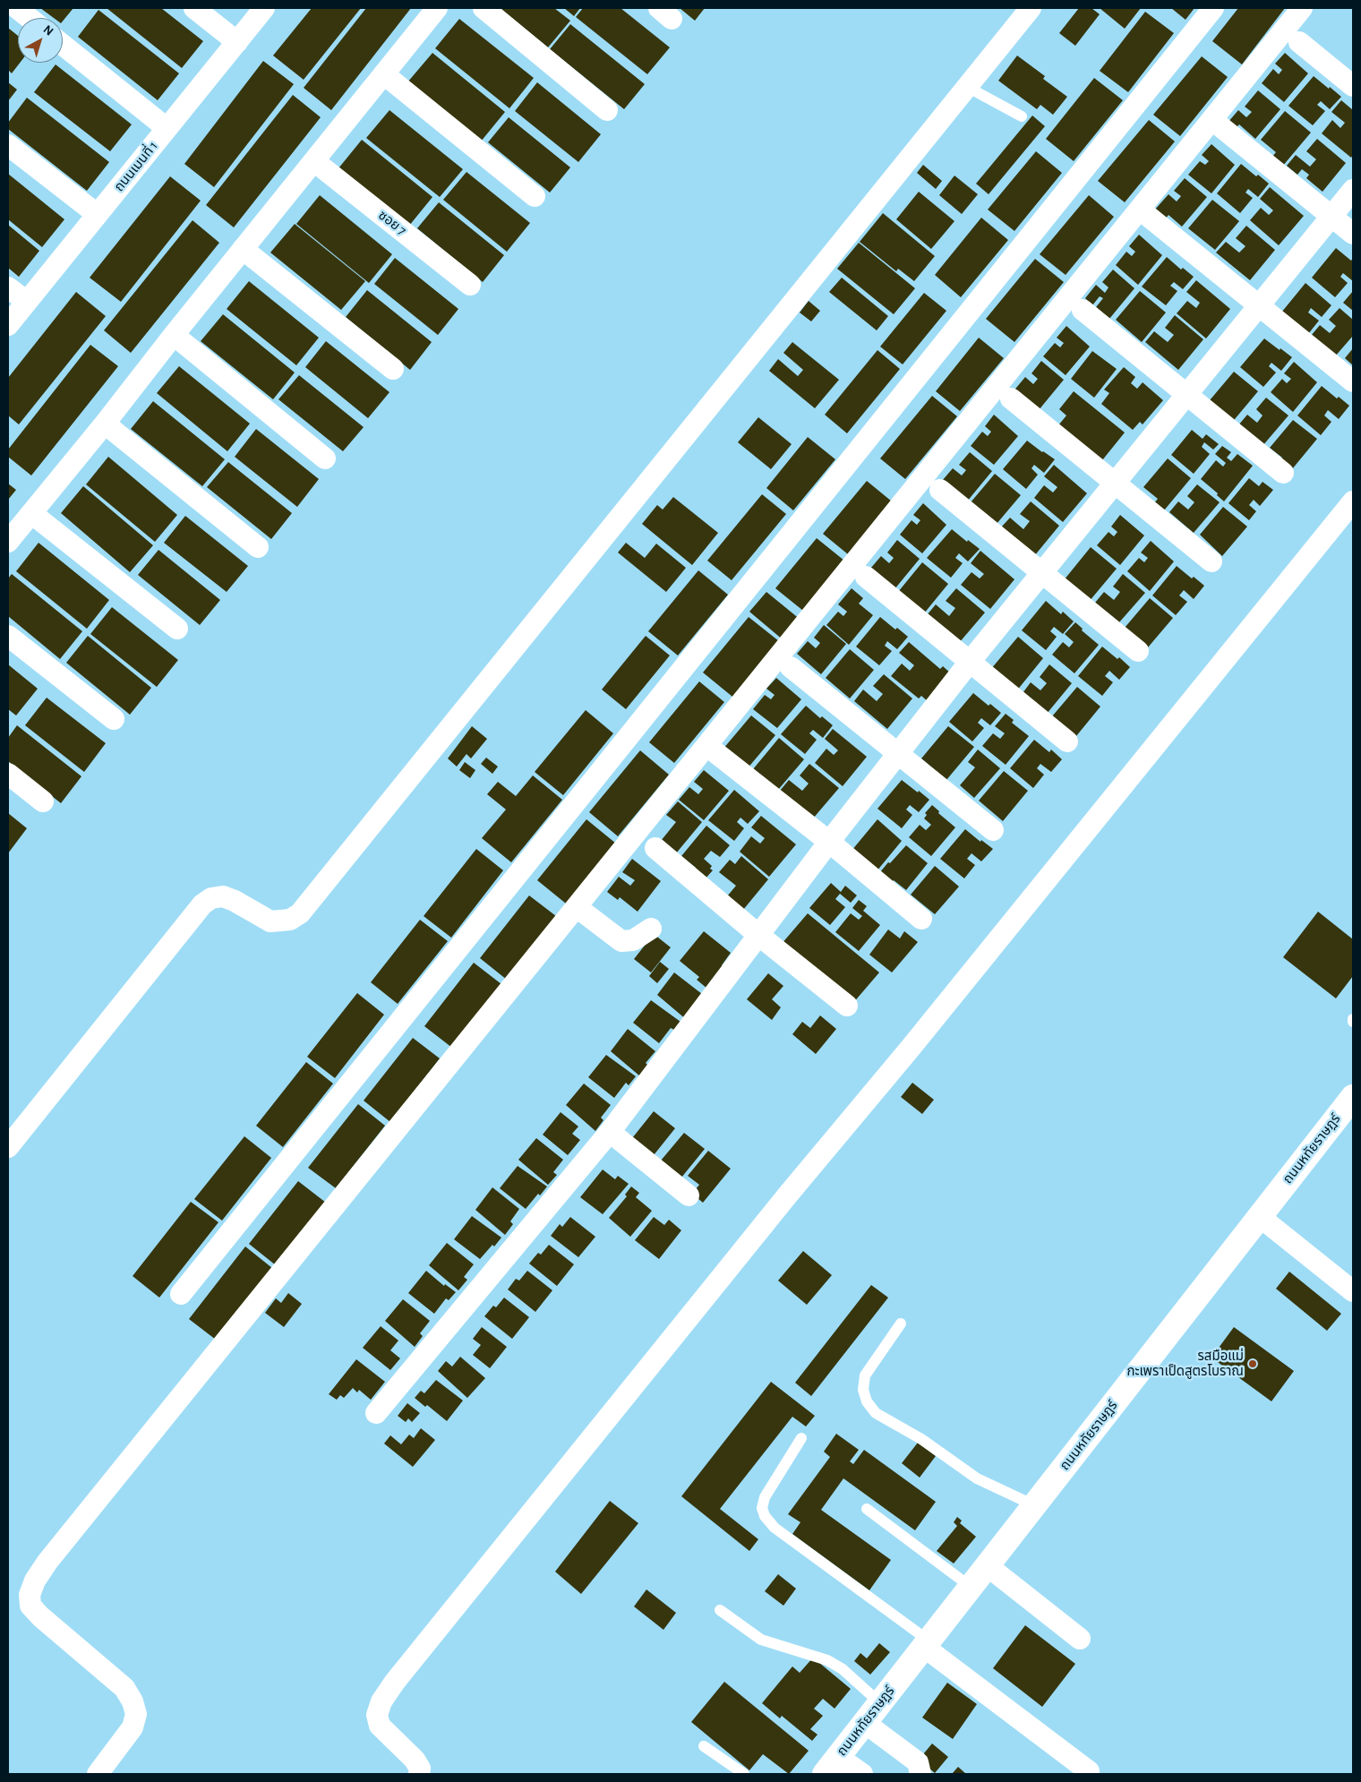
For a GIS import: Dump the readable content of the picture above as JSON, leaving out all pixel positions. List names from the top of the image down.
{
  "streets": {
    "main road": ["ถนนหทัยราษฎร์"],
    "street": ["ถนนเมนที่ 1", "ซอย 7"]
  },
  "places": ["รสมือแม่ กะเพราเป็ดสูตรโบราณ"],
  "north": "top right"
}
